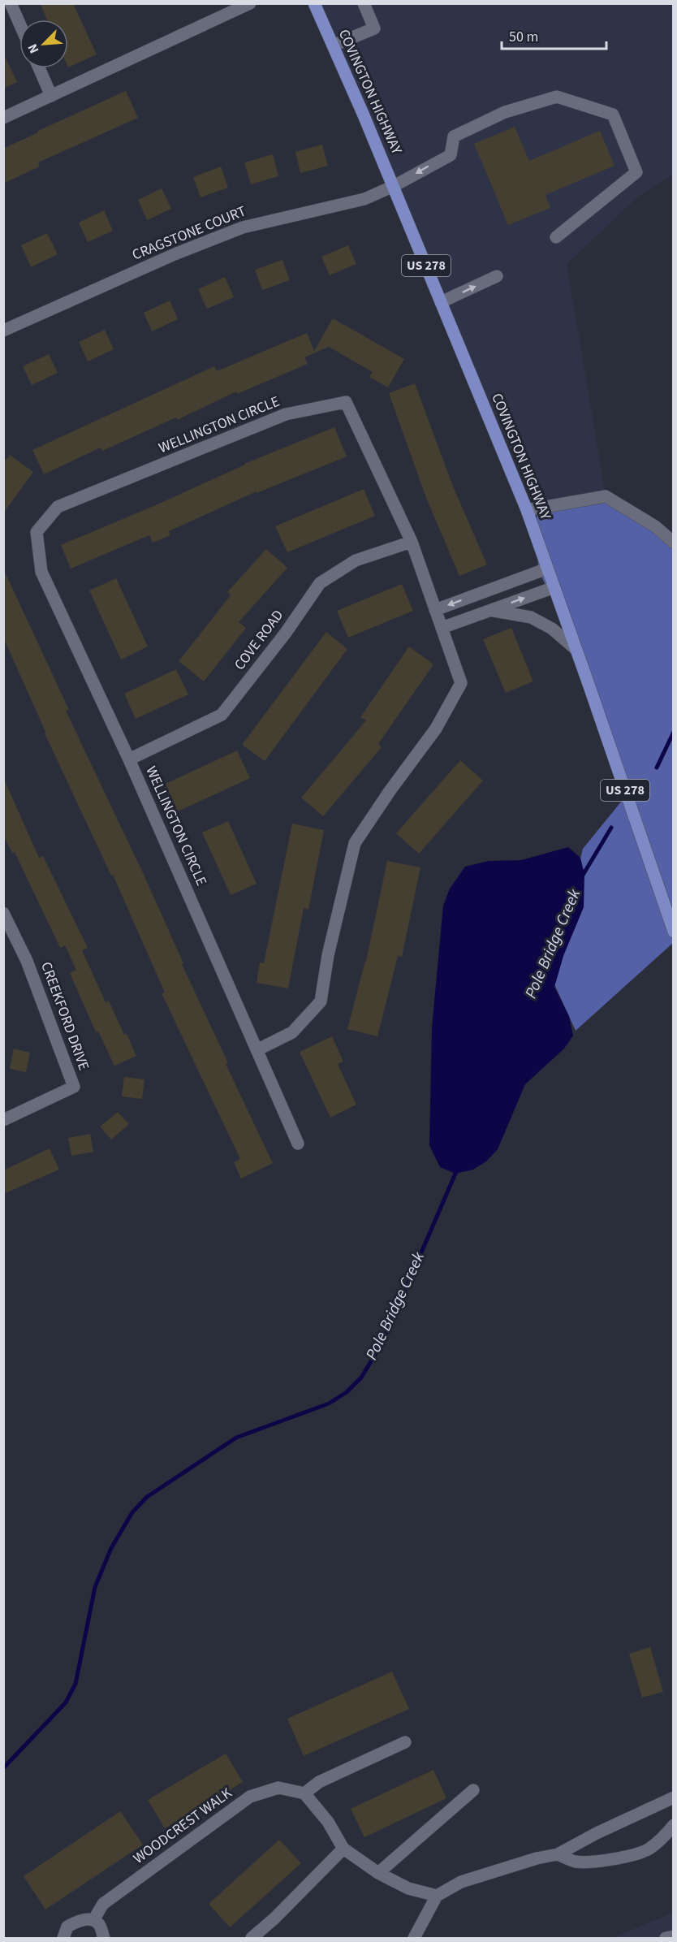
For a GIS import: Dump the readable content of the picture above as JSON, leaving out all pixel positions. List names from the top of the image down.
{
  "streets": {
    "main road": ["COVINGTON HIGHWAY", "US 278"],
    "street": [
      "CRAGSTONE COURT",
      "WELLINGTON CIRCLE",
      "COVE ROAD",
      "CREEKFORD DRIVE",
      "WOODCREST WALK"
    ]
  },
  "crossings": [
    ["COVINGTON HIGHWAY", "CRAGSTONE COURT"],
    ["WELLINGTON CIRCLE", "COVE ROAD"]
  ],
  "water": ["Pole Bridge Creek"],
  "scale_bar": "50 m",
  "north": "bottom left"
}
